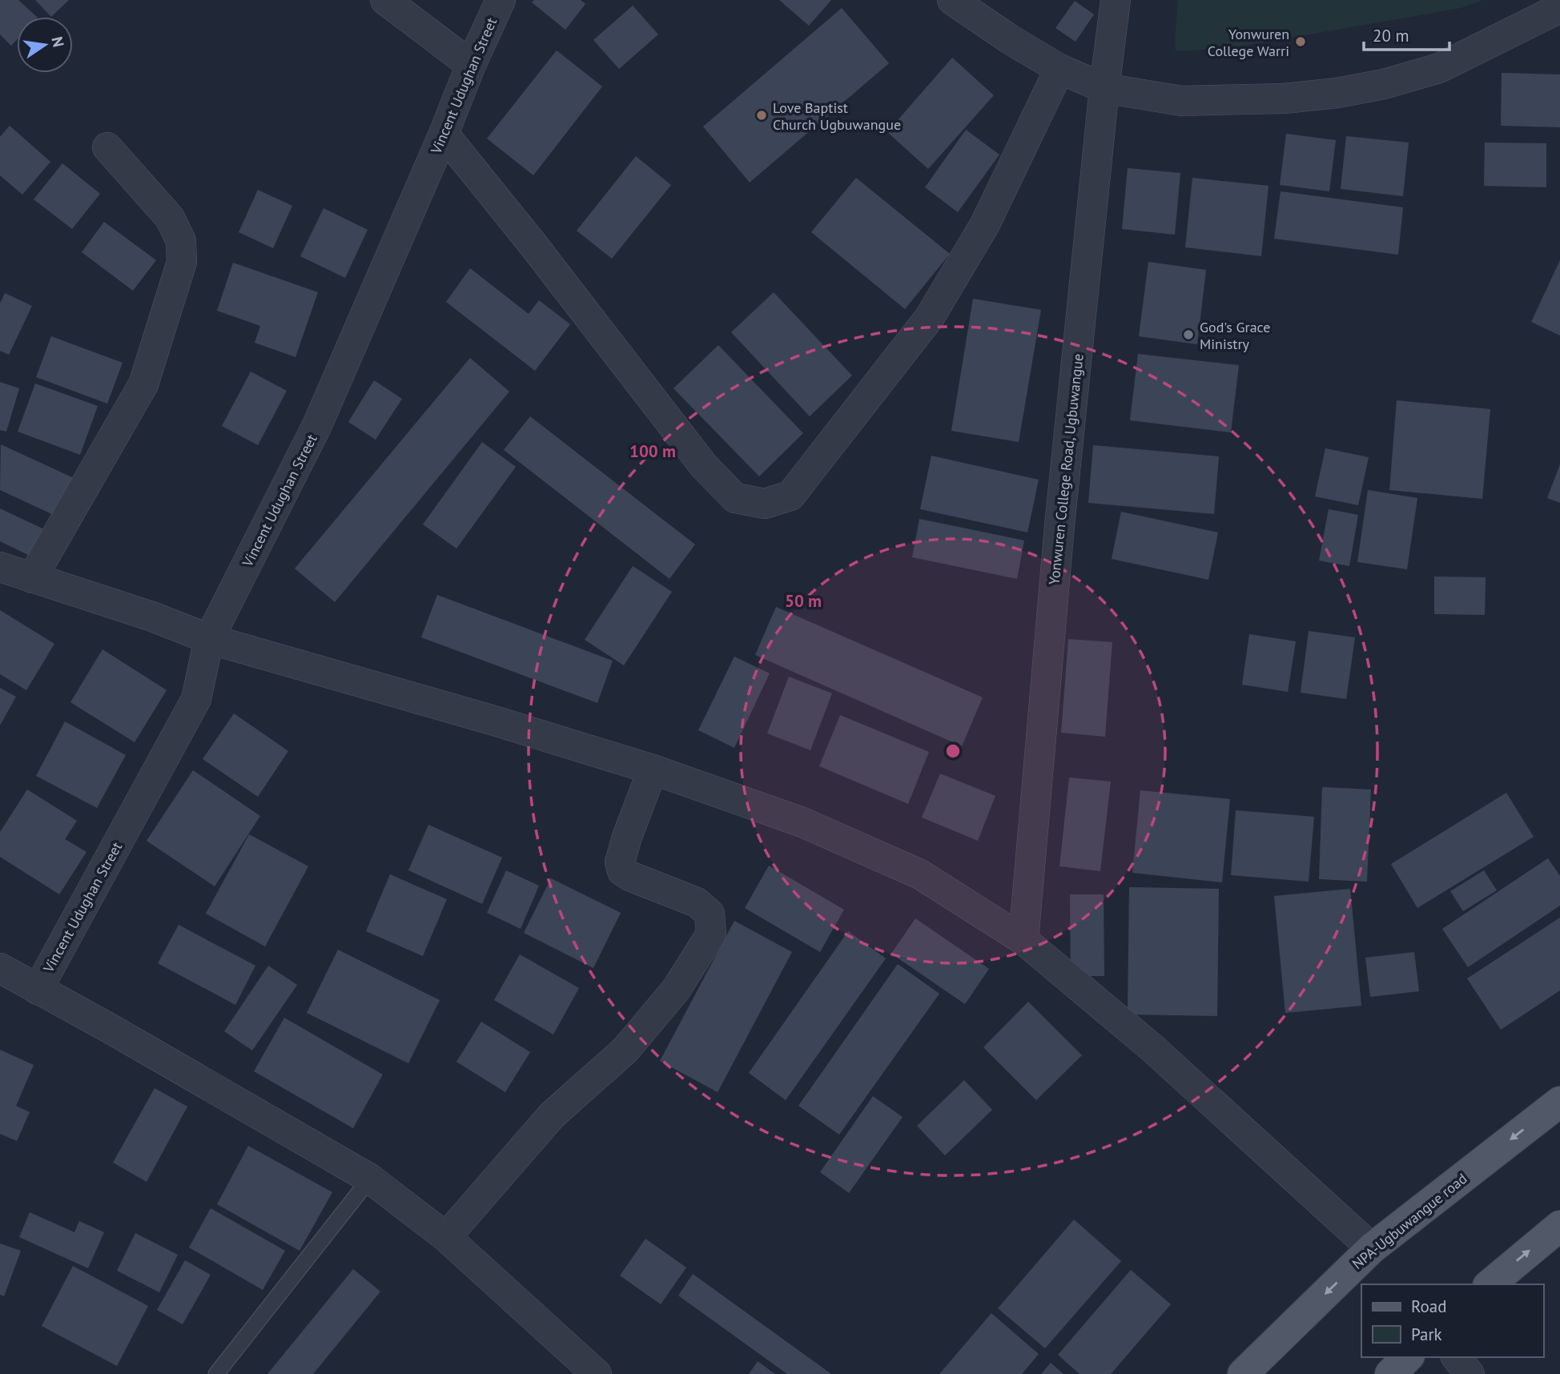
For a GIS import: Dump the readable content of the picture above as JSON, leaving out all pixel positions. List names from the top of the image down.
{
  "streets": {
    "main road": ["NPA-Ugbuwangue road"],
    "street": ["Vincent Udughan Street", "Yonwuren College Road, Ugbuwangue"]
  },
  "one_way": ["NPA-Ugbuwangue road"],
  "places": ["Yonwuren College Warri", "Love Baptist Church Ugbuwangue", "God's Grace Ministry"],
  "legend": ["Road", "Park"],
  "scale_bar": "20 m",
  "north": "right",
  "rings": ["100 m", "50 m"]
}
